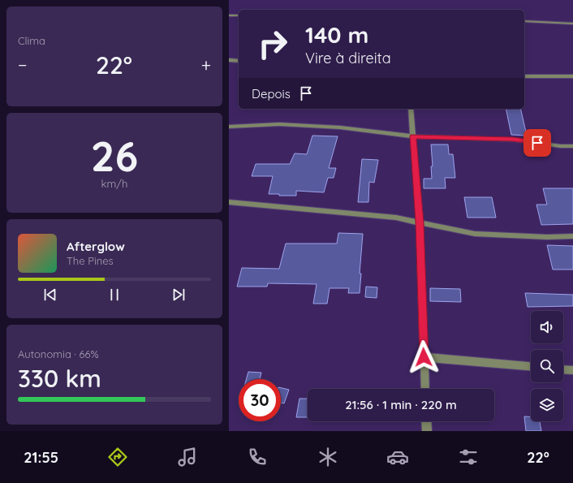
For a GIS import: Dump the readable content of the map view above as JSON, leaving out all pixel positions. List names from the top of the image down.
{
  "page": {
    "tile": [
      "Clima",
      ["26", "km/h"],
      ["Autonomia · 66%", "330 km"]
    ],
    "turn": ["140 m", "Vire à direita"],
    "heat": ["−", "22°", "+"],
    "then": "Depois",
    "song": ["Afterglow", "The Pines"],
    "limit": "30",
    "trip": "21:56 · 1 min · 220 m",
    "tabs": ["21:55", "22°"]
  }
}
